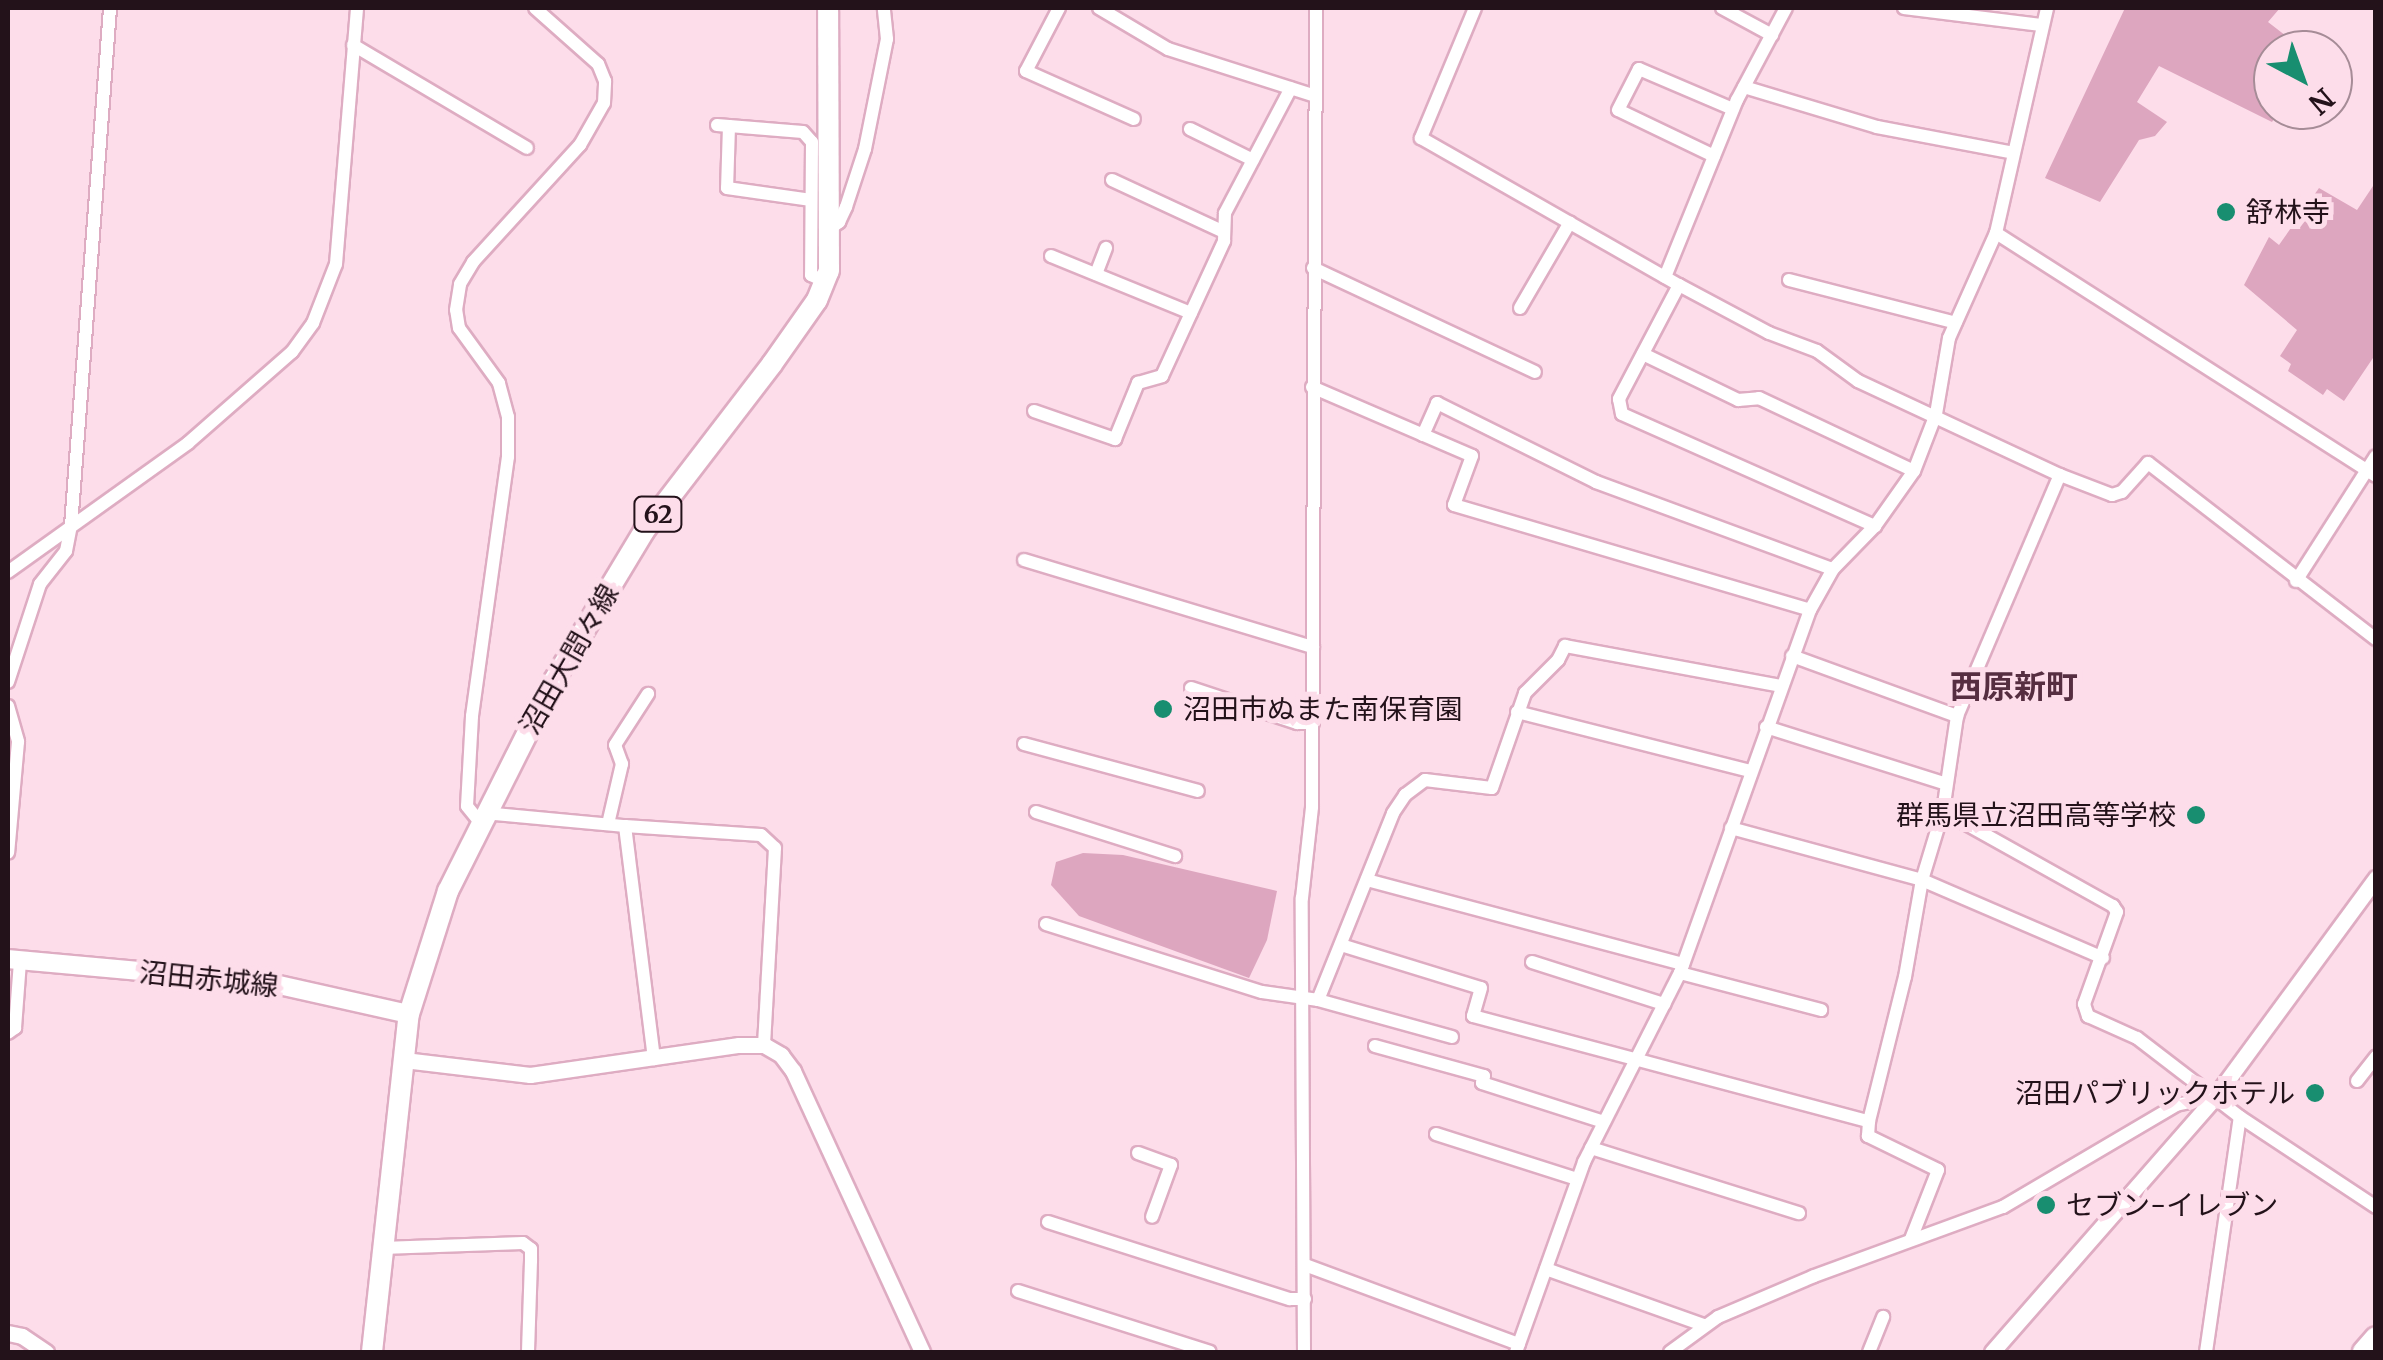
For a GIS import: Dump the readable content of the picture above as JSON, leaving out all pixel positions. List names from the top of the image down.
{
  "streets": {
    "main road": ["62", "沼田大間々線", "沼田赤城線"]
  },
  "crossings": [
    ["沼田大間々線", "沼田赤城線"]
  ],
  "districts": ["西原新町"],
  "places": [
    "舒林寺",
    "沼田市ぬまた南保育園",
    "群馬県立沼田高等学校",
    "沼田パブリックホテル",
    "セブン-イレブン"
  ],
  "north": "bottom right"
}
